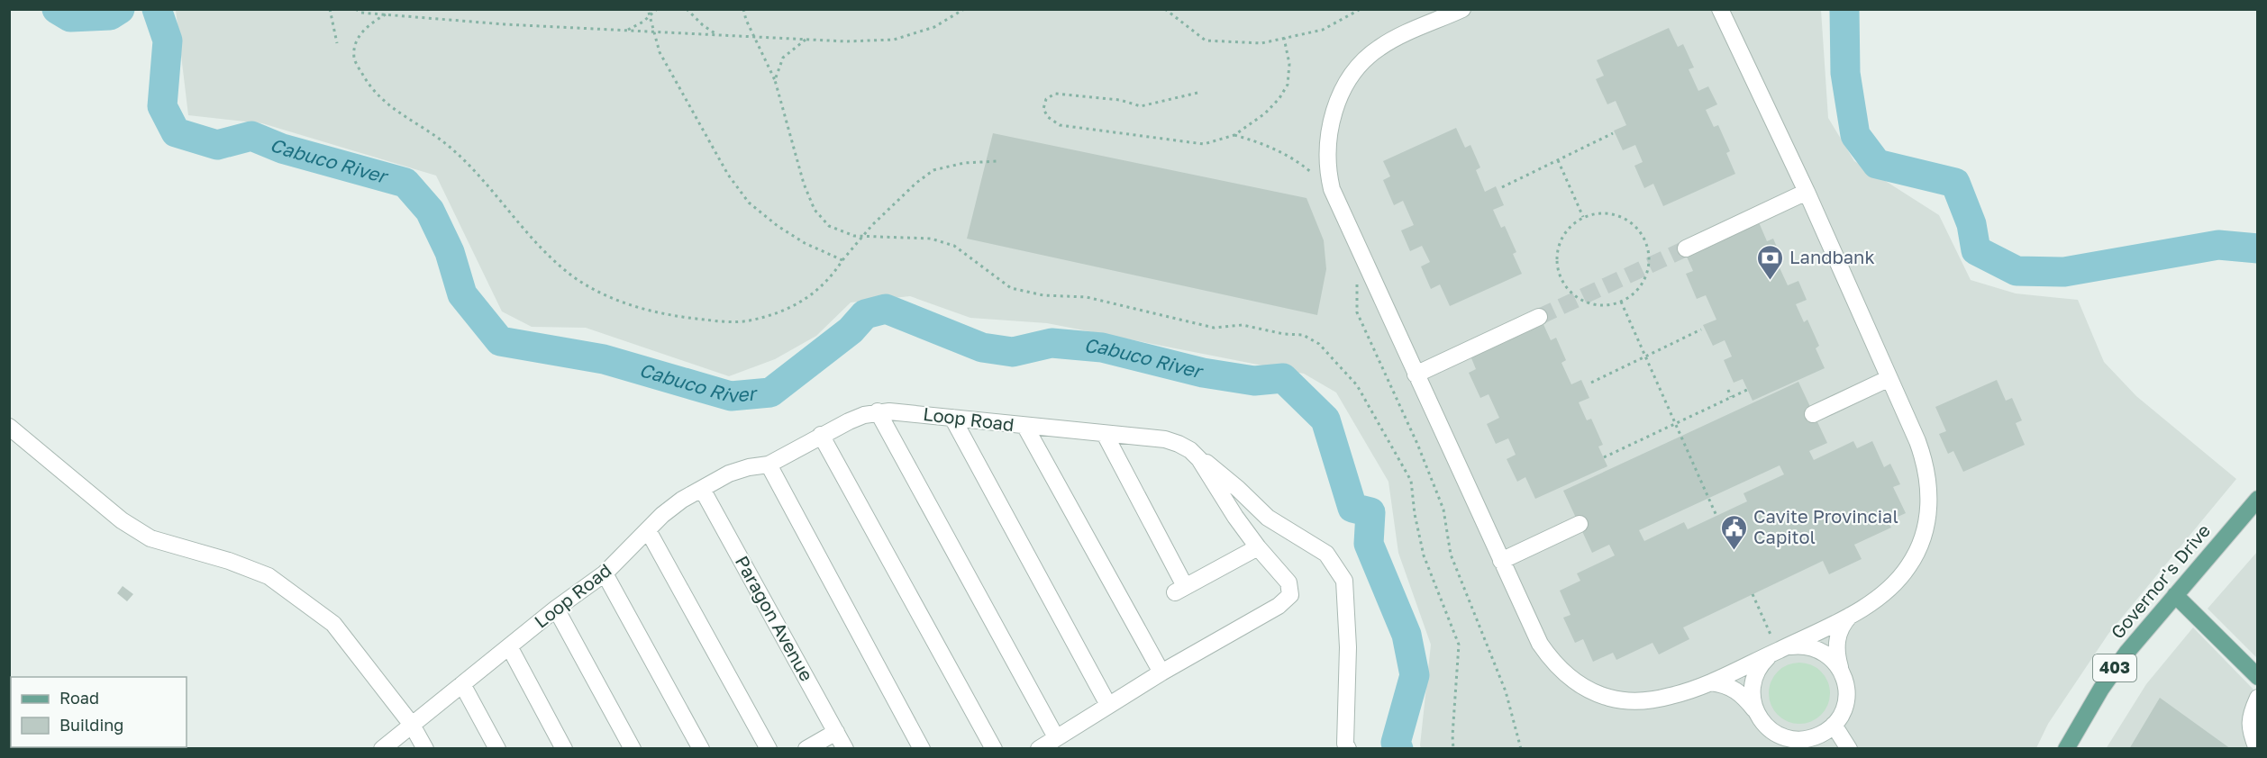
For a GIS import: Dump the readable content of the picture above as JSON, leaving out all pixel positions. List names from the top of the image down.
{
  "streets": {
    "main road": ["Governor's Drive", "403"],
    "street": ["Loop Road", "Paragon Avenue"]
  },
  "crossings": [
    ["Loop Road", "Paragon Avenue"]
  ],
  "water": ["Cabuco River"],
  "places": {
    "bank": ["Landbank"],
    "public building": ["Cavite Provincial Capitol"]
  },
  "legend": ["Road", "Building"]
}
